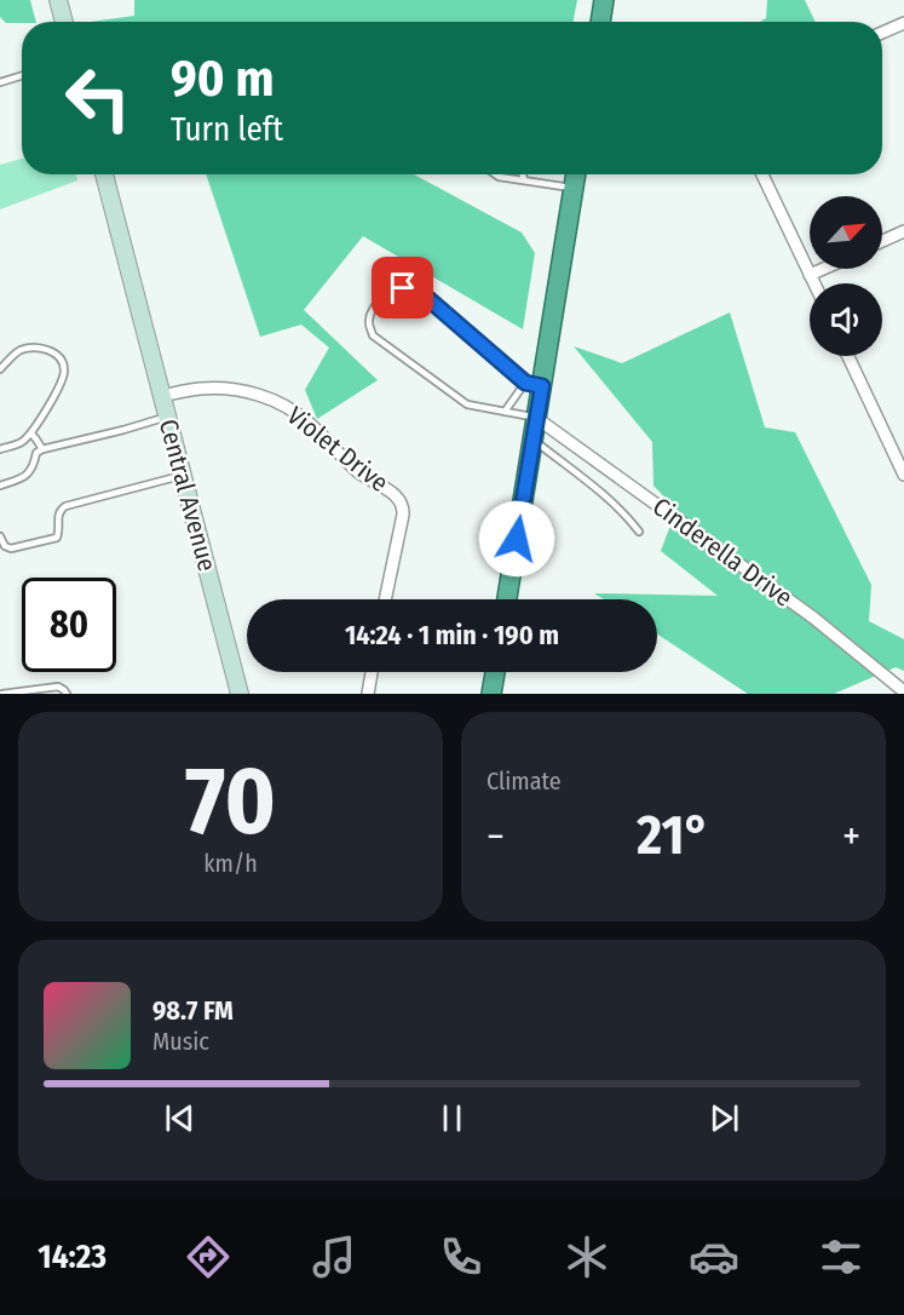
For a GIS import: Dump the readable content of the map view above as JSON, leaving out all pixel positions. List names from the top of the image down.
{
  "streets": {
    "main road": ["Central Avenue"],
    "street": ["Violet Drive", "Cinderella Drive"]
  },
  "crossings": [
    ["Violet Drive", "Central Avenue"]
  ],
  "north": "top right",
  "page": {
    "turn": ["90 m", "Turn left"],
    "limit": "80",
    "trip": "14:24 · 1 min · 190 m",
    "tile": [
      ["70", "km/h"],
      "Climate"
    ],
    "heat": ["−", "21°", "+"],
    "song": ["98.7 FM", "Music"],
    "tabs": "14:23"
  }
}
